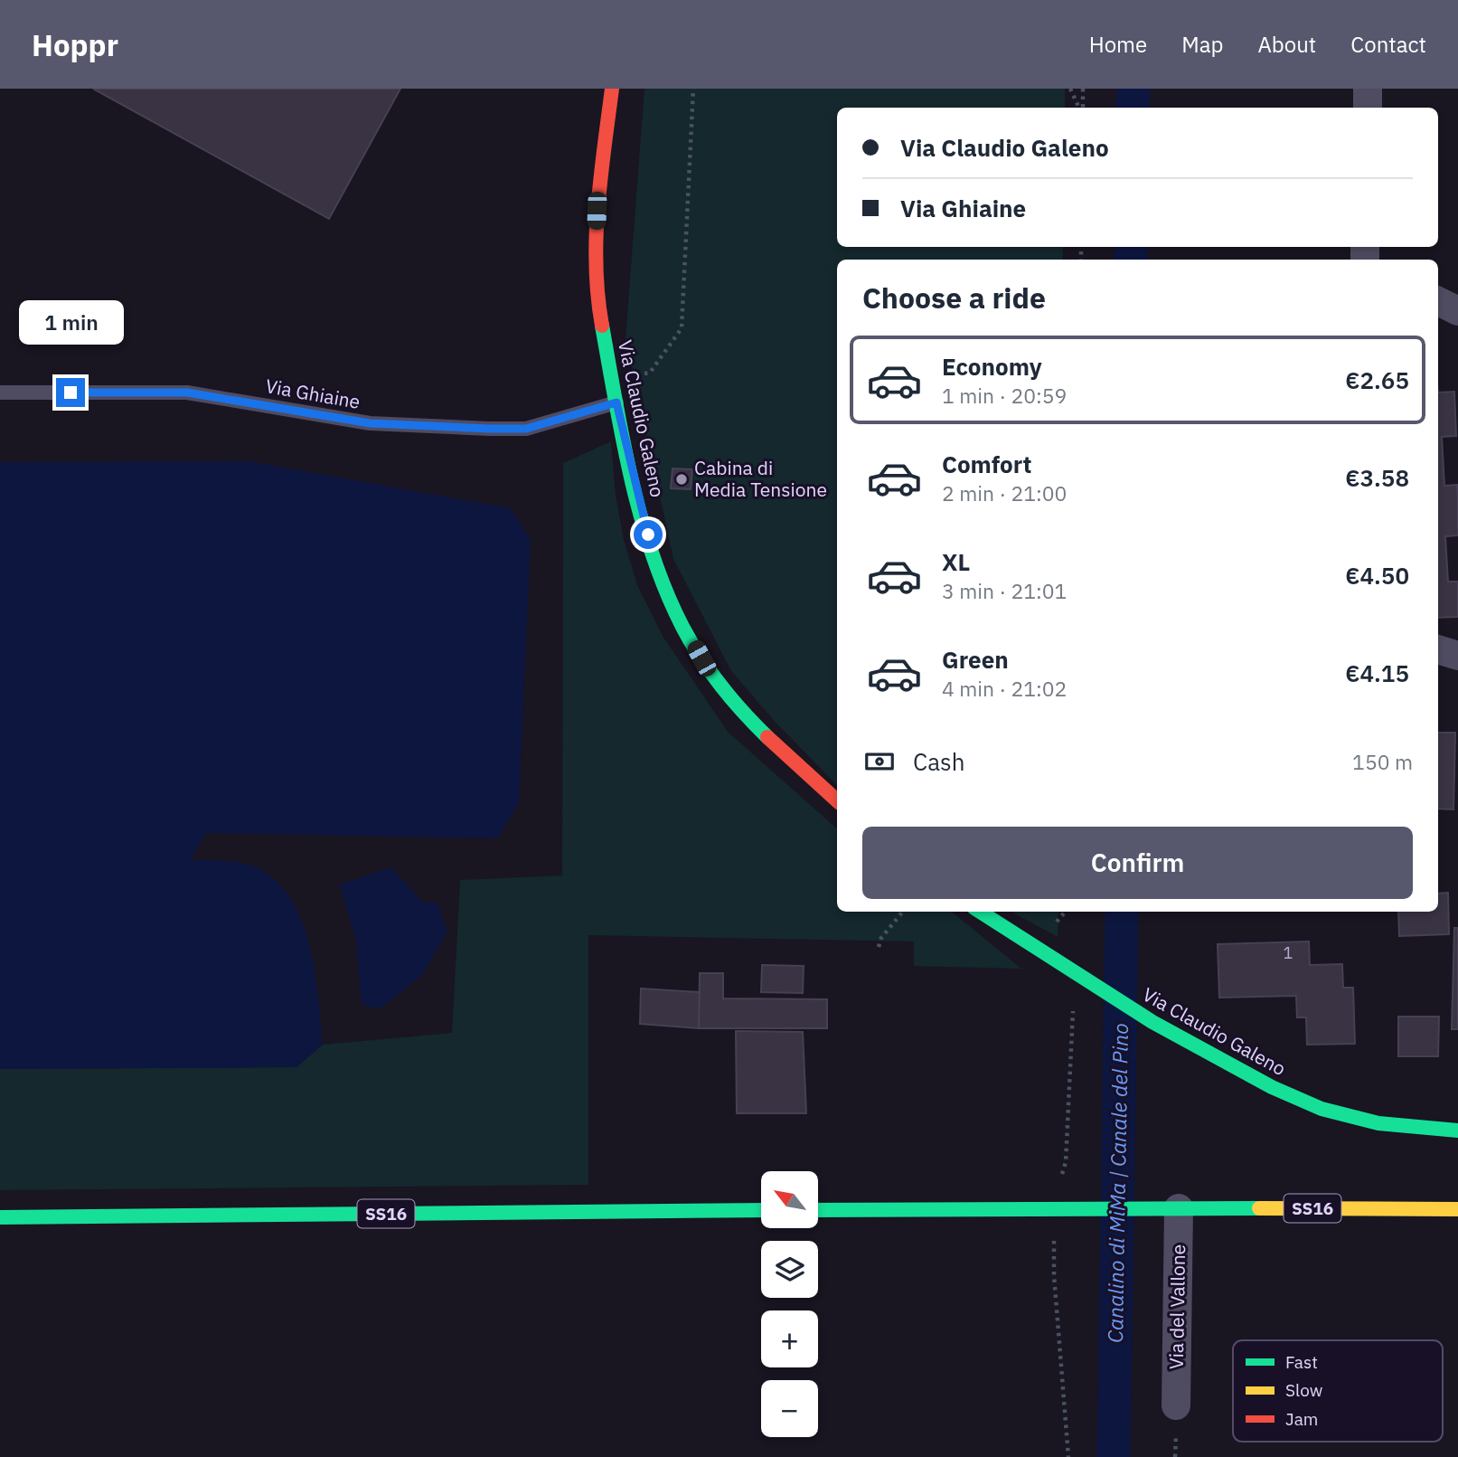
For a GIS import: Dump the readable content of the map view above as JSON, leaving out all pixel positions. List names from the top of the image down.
{
  "streets": {
    "main road": ["Via Claudio Galeno", "SS16"],
    "street": ["Via del Vallone"],
    "lane": ["Via Ghiaine"]
  },
  "crossings": [
    ["Via Ghiaine", "Via Claudio Galeno"],
    ["SS16", "Via del Vallone"]
  ],
  "water": ["Canalino di MiMa | Canale del Pino"],
  "places": ["Cabina di Media Tensione"],
  "house_numbers": ["1"],
  "legend": ["Fast", "Slow", "Jam"],
  "north": "top left",
  "page": {
    "header": "Hoppr",
    "nav": [
      "Home",
      "Map",
      "About",
      "Contact"
    ],
    "banner": ["Via Claudio Galeno", "Via Ghiaine"],
    "heading": "Choose a ride",
    "bubble": "1 min",
    "list": [
      {
        "name": "Economy",
        "note": "1 min · 20:59",
        "value": "€2.65"
      },
      {
        "name": "Comfort",
        "note": "2 min · 21:00",
        "value": "€3.58"
      },
      {
        "name": "XL",
        "note": "3 min · 21:01",
        "value": "€4.50"
      },
      {
        "name": "Green",
        "note": "4 min · 21:02",
        "value": "€4.15"
      }
    ],
    "pay": ["Cash", "150 m"],
    "buttons": "Confirm",
    "map_buttons": ["+", "−"]
  }
}
